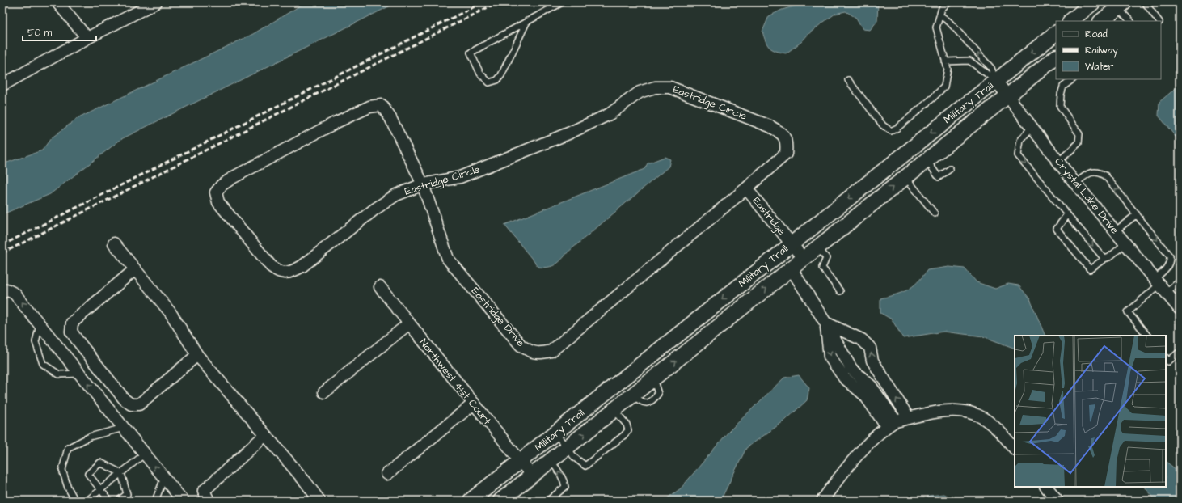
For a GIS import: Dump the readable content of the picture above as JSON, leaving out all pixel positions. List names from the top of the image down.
{
  "streets": {
    "street": [
      "Eastridge Circle",
      "Military Trail",
      "Crystal Lake Drive",
      "Eastridge",
      "Eastridge Drive",
      "Northwest 41st Court"
    ]
  },
  "crossings": [
    ["Eastridge Circle", "Eastridge"],
    ["Eastridge Circle", "Eastridge Drive"],
    ["Military Trail", "Crystal Lake Drive"],
    ["Military Trail", "Eastridge"],
    ["Military Trail", "Northwest 41st Court"],
    ["Eastridge", "Eastridge Drive"]
  ],
  "legend": ["Road", "Railway", "Water"],
  "scale_bar": "50 m"
}
